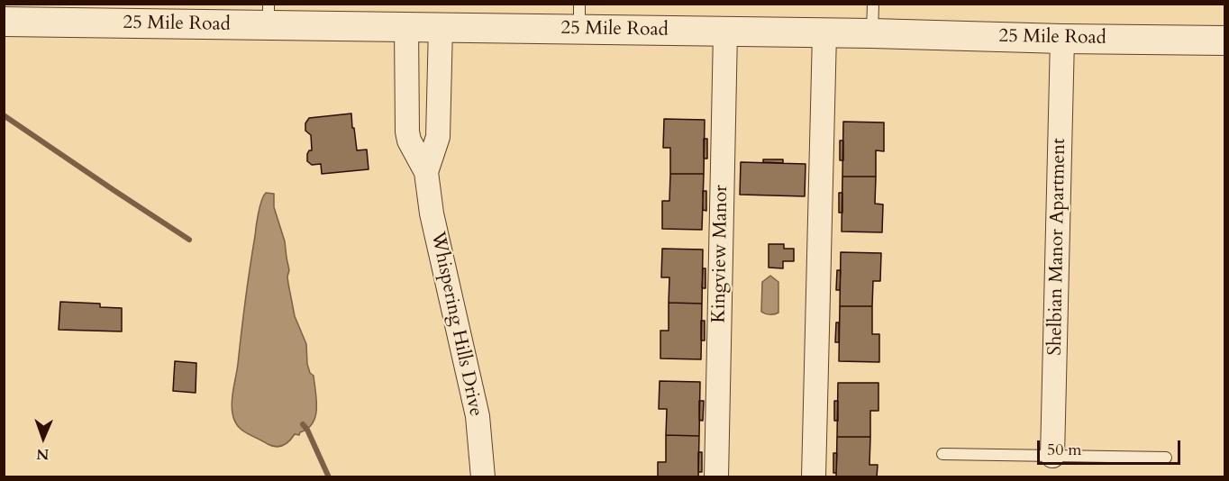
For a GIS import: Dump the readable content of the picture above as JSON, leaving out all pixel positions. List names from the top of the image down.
{
  "streets": {
    "street": [
      "25 Mile Road",
      "Shelbian Manor Apartment",
      "Kingview Manor",
      "Whispering Hills Drive"
    ]
  },
  "crossings": [
    ["25 Mile Road", "Shelbian Manor Apartment"],
    ["25 Mile Road", "Kingview Manor"],
    ["25 Mile Road", "Whispering Hills Drive"]
  ],
  "scale_bar": "50 m",
  "north": "bottom"
}
